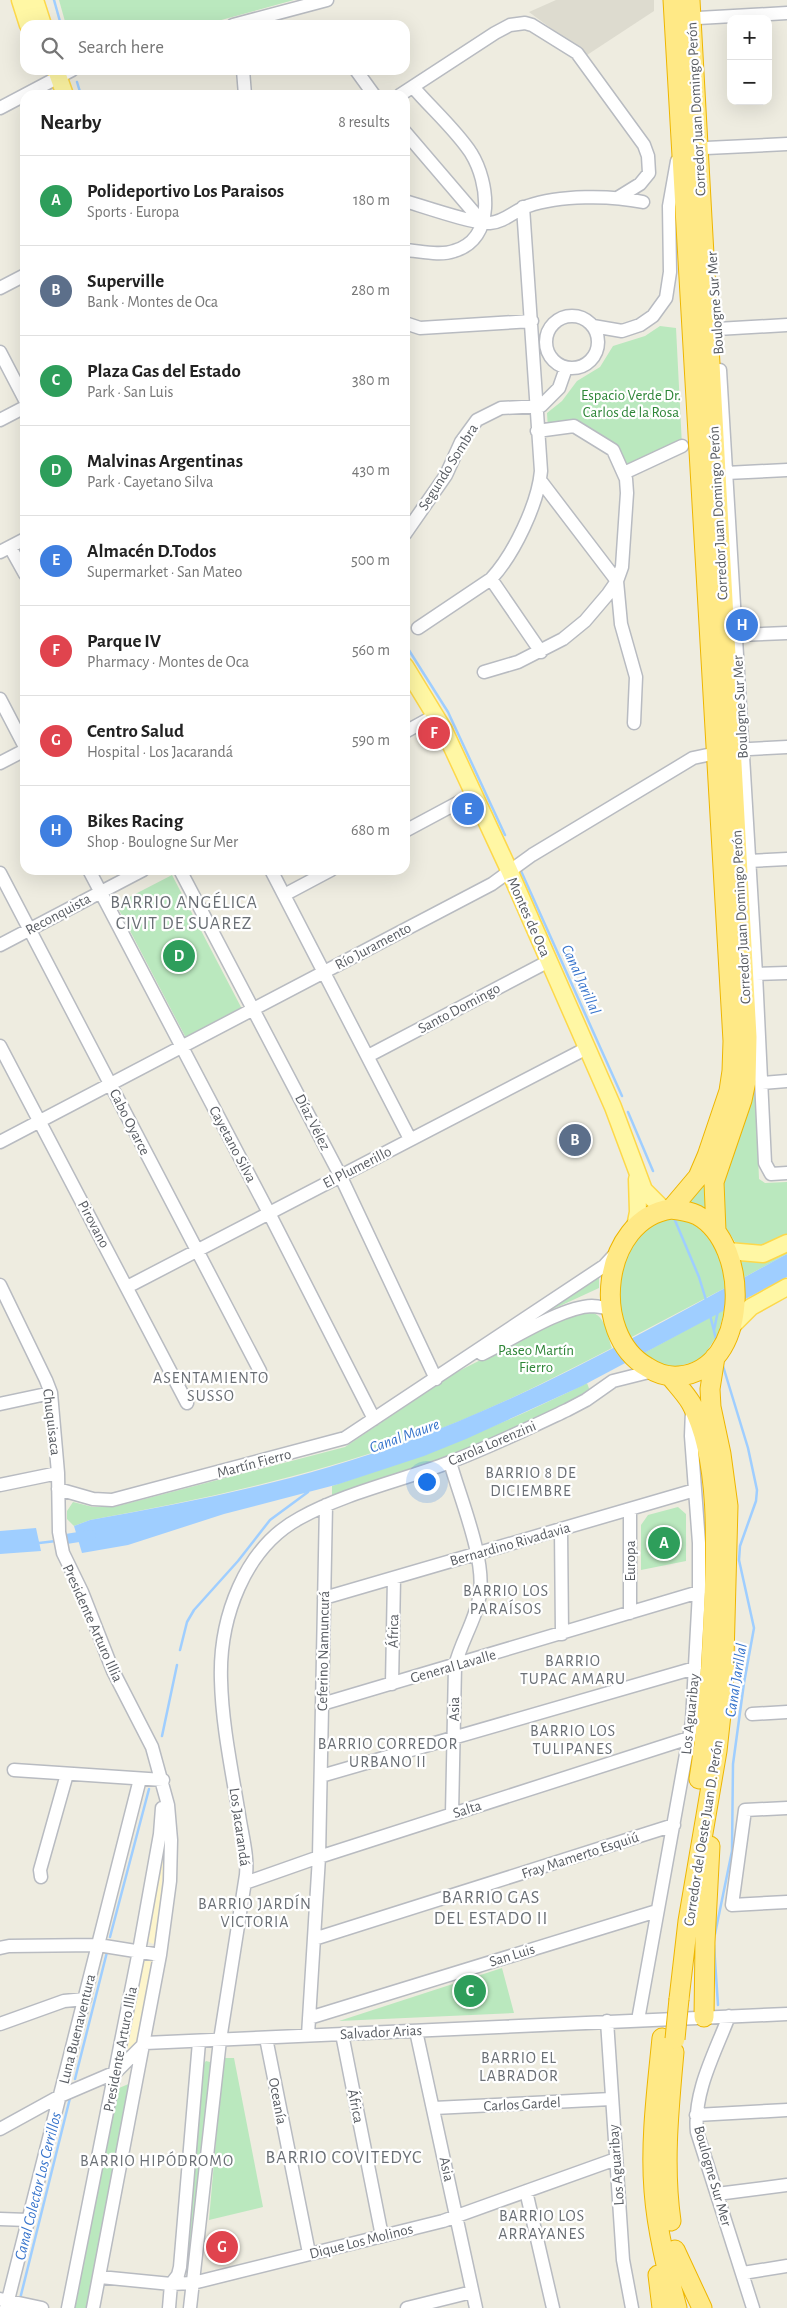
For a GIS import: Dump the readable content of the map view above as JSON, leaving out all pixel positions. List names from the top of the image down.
{
  "streets": {
    "highway": ["Corredor Juan Domingo Perón", "Corredor del Oeste Juan D. Perón"],
    "main road": ["Montes de Oca"],
    "street": [
      "Boulogne Sur Mer",
      "Segundo Sombra",
      "Reconquista",
      "Río Juramento",
      "Santo Domingo",
      "Cabo Oyarce",
      "Díaz Vélez",
      "Cayetano Silva",
      "El Plumerillo",
      "Pirovano",
      "Chuquisaca",
      "Carola Lorenzini",
      "Martín Fierro",
      "Bernardino Rivadavia",
      "Europa",
      "Presidente Arturo Illia",
      "África",
      "Ceferino Namuncurá",
      "General Lavalle",
      "Asia",
      "Los Aguaribay",
      "Salta",
      "Los Jacarandá",
      "Fray Mamerto Esquiú",
      "San Luis",
      "Luna Buenaventura",
      "Salvador Arias",
      "Oceanía",
      "Carlos Gardel",
      "Dique Los Molinos"
    ]
  },
  "crossings": [
    ["Corredor Juan Domingo Perón", "Boulogne Sur Mer"],
    ["Corredor Juan Domingo Perón", "Montes de Oca"],
    ["Corredor Juan Domingo Perón", "Río Juramento"],
    ["Corredor Juan Domingo Perón", "Carola Lorenzini"],
    ["Corredor Juan Domingo Perón", "Martín Fierro"],
    ["Corredor Juan Domingo Perón", "Corredor del Oeste Juan D. Perón"],
    ["Boulogne Sur Mer", "Río Juramento"],
    ["Boulogne Sur Mer", "Salvador Arias"],
    ["Reconquista", "Cabo Oyarce"],
    ["Reconquista", "Cayetano Silva"],
    ["Montes de Oca", "Río Juramento"],
    ["Montes de Oca", "Santo Domingo"],
    ["Montes de Oca", "El Plumerillo"],
    ["Montes de Oca", "Carola Lorenzini"],
    ["Montes de Oca", "Martín Fierro"],
    ["Montes de Oca", "Corredor del Oeste Juan D. Perón"],
    ["Río Juramento", "Cabo Oyarce"],
    ["Río Juramento", "Díaz Vélez"],
    ["Río Juramento", "Cayetano Silva"],
    ["Río Juramento", "Pirovano"],
    ["Cabo Oyarce", "El Plumerillo"],
    ["Díaz Vélez", "El Plumerillo"],
    ["Díaz Vélez", "Martín Fierro"],
    ["Cayetano Silva", "El Plumerillo"],
    ["Cayetano Silva", "Martín Fierro"],
    ["El Plumerillo", "Pirovano"],
    ["Chuquisaca", "Martín Fierro"],
    ["Chuquisaca", "Presidente Arturo Illia"],
    ["Carola Lorenzini", "Martín Fierro"],
    ["Carola Lorenzini", "Ceferino Namuncurá"],
    ["Carola Lorenzini", "Asia"],
    ["Carola Lorenzini", "Los Jacarandá"],
    ["Carola Lorenzini", "Corredor del Oeste Juan D. Perón"],
    ["Martín Fierro", "Corredor del Oeste Juan D. Perón"],
    ["Bernardino Rivadavia", "Europa"],
    ["Bernardino Rivadavia", "África"],
    ["Bernardino Rivadavia", "Ceferino Namuncurá"],
    ["Bernardino Rivadavia", "Asia"],
    ["Bernardino Rivadavia", "Los Aguaribay"],
    ["Europa", "General Lavalle"],
    ["Presidente Arturo Illia", "Salvador Arias"],
    ["Presidente Arturo Illia", "Dique Los Molinos"],
    ["África", "General Lavalle"],
    ["África", "Salvador Arias"],
    ["África", "Dique Los Molinos"],
    ["Ceferino Namuncurá", "General Lavalle"],
    ["Ceferino Namuncurá", "Salta"],
    ["Ceferino Namuncurá", "Los Jacarandá"],
    ["Ceferino Namuncurá", "Fray Mamerto Esquiú"],
    ["Ceferino Namuncurá", "San Luis"],
    ["Ceferino Namuncurá", "Salvador Arias"],
    ["General Lavalle", "Asia"],
    ["General Lavalle", "Los Aguaribay"],
    ["Asia", "Salta"],
    ["Asia", "Salvador Arias"],
    ["Asia", "Carlos Gardel"],
    ["Asia", "Dique Los Molinos"],
    ["Los Aguaribay", "Salta"],
    ["Los Aguaribay", "Corredor del Oeste Juan D. Perón"],
    ["Los Aguaribay", "Fray Mamerto Esquiú"],
    ["Los Aguaribay", "San Luis"],
    ["Los Aguaribay", "Salvador Arias"],
    ["Los Aguaribay", "Carlos Gardel"],
    ["Los Aguaribay", "Dique Los Molinos"],
    ["Salta", "Los Jacarandá"],
    ["Los Jacarandá", "Salvador Arias"],
    ["Los Jacarandá", "Dique Los Molinos"],
    ["Salvador Arias", "Oceanía"],
    ["Oceanía", "Dique Los Molinos"]
  ],
  "districts": [
    "BARRIO ANGÉLICA CIVIT DE SUAREZ",
    "ASENTAMIENTO SUSSO",
    "BARRIO 8 DE DICIEMBRE",
    "BARRIO LOS PARAÍSOS",
    "BARRIO TUPAC AMARU",
    "BARRIO LOS TULIPANES",
    "BARRIO CORREDOR URBANO II",
    "BARRIO GAS DEL ESTADO II",
    "BARRIO JARDÍN VICTORIA",
    "BARRIO EL LABRADOR",
    "BARRIO COVITEDYC",
    "BARRIO HIPÓDROMO",
    "BARRIO LOS ARRAYANES"
  ],
  "water": ["Canal Jarillal", "Canal Maure", "Canal Colector Los Cerrillos"],
  "parks": ["Espacio Verde Dr. Carlos de la Rosa", "Paseo Martín Fierro"],
  "page": {
    "map_buttons": ["+", "−"],
    "search": "Search here",
    "heading": ["Nearby", "8 results"],
    "list": [
      {
        "mark": "A",
        "name": "Polideportivo Los Paraisos",
        "note": "Sports · Europa",
        "value": "180 m"
      },
      {
        "mark": "B",
        "name": "Superville",
        "note": "Bank · Montes de Oca",
        "value": "280 m"
      },
      {
        "mark": "C",
        "name": "Plaza Gas del Estado",
        "note": "Park · San Luis",
        "value": "380 m"
      },
      {
        "mark": "D",
        "name": "Malvinas Argentinas",
        "note": "Park · Cayetano Silva",
        "value": "430 m"
      },
      {
        "mark": "E",
        "name": "Almacén D.Todos",
        "note": "Supermarket · San Mateo",
        "value": "500 m"
      },
      {
        "mark": "F",
        "name": "Parque IV",
        "note": "Pharmacy · Montes de Oca",
        "value": "560 m"
      },
      {
        "mark": "G",
        "name": "Centro Salud",
        "note": "Hospital · Los Jacarandá",
        "value": "590 m"
      },
      {
        "mark": "H",
        "name": "Bikes Racing",
        "note": "Shop · Boulogne Sur Mer",
        "value": "680 m"
      }
    ],
    "pins": [
      "H",
      "F",
      "E",
      "D",
      "B",
      "A",
      "C",
      "G"
    ]
  }
}
